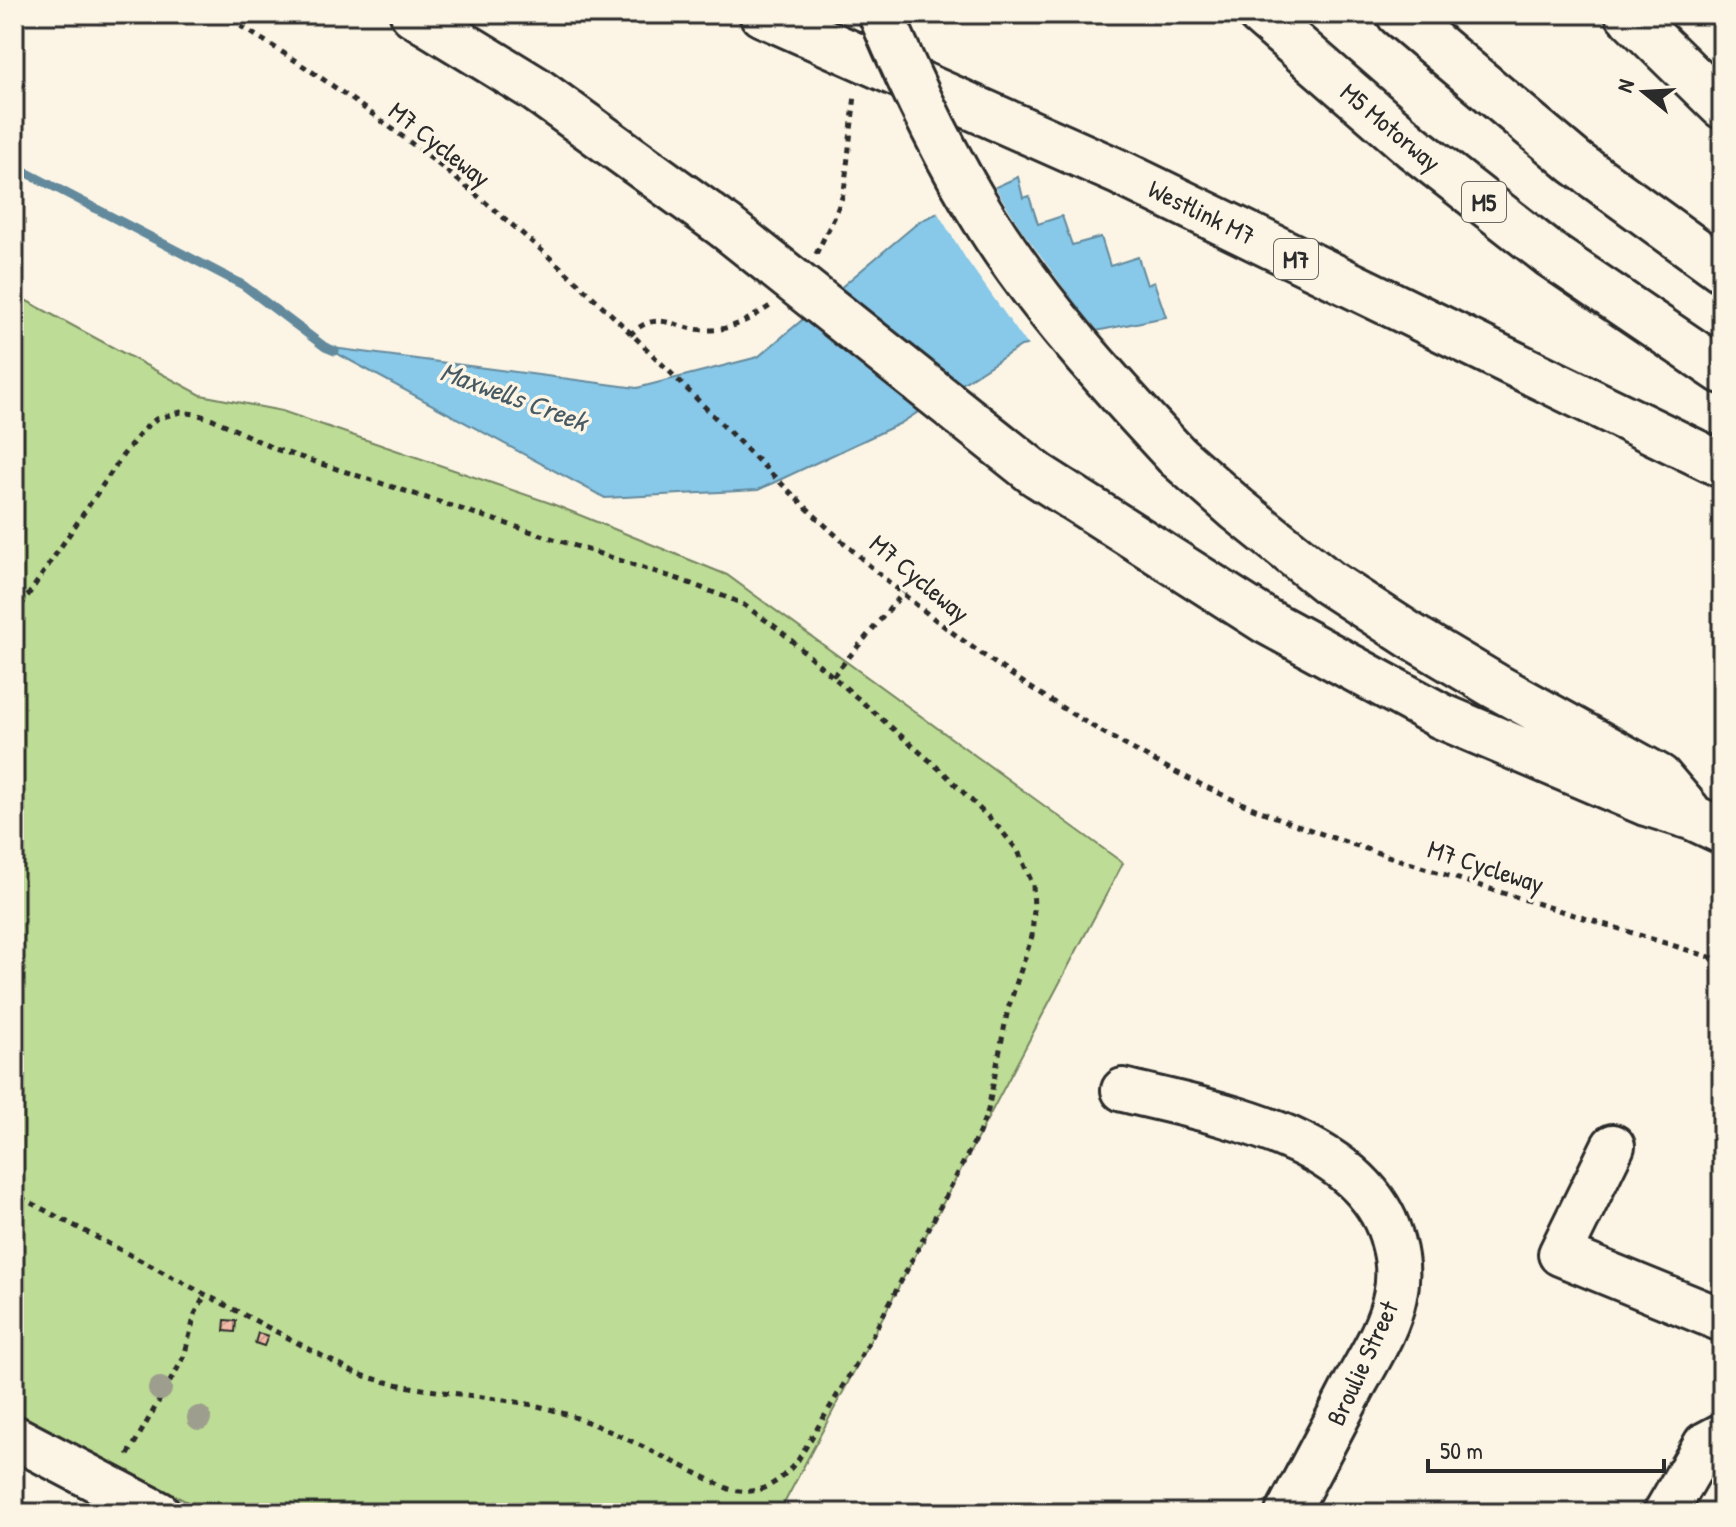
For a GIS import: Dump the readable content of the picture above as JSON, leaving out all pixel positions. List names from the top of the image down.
{
  "streets": {
    "highway": [
      "M5 Motorway",
      "M5",
      "Westlink M7",
      "M7"
    ],
    "street": ["Broulie Street"],
    "path": ["M7 Cycleway"]
  },
  "water": ["Maxwells Creek"],
  "scale_bar": "50 m",
  "north": "left"
}
